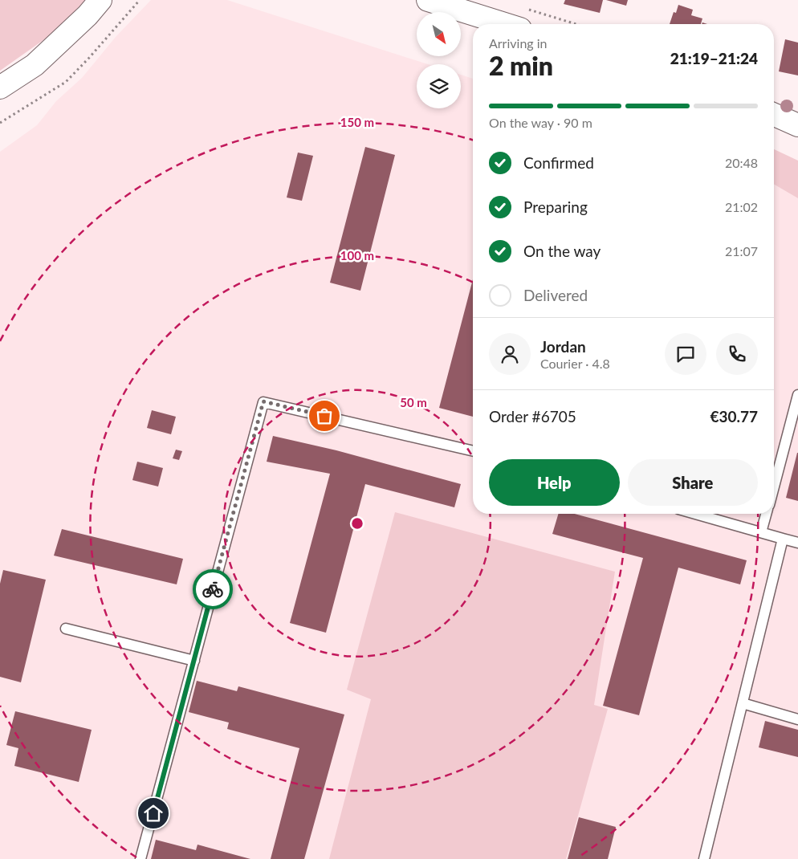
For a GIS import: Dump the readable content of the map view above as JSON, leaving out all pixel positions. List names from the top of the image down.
{
  "north": "bottom right",
  "page": {
    "heading": ["2 min", "Arriving in", "21:19–21:24"],
    "panel": [
      "Jordan",
      "Courier · 4.8",
      "Order #6705",
      "€30.77"
    ],
    "bar": "On the way · 90 m",
    "list": [
      ["Confirmed", "20:48"],
      ["Preparing", "21:02"],
      ["On the way", "21:07"],
      "Delivered"
    ],
    "buttons": ["Help", "Share"]
  },
  "rings": ["150 m", "100 m", "50 m"]
}
